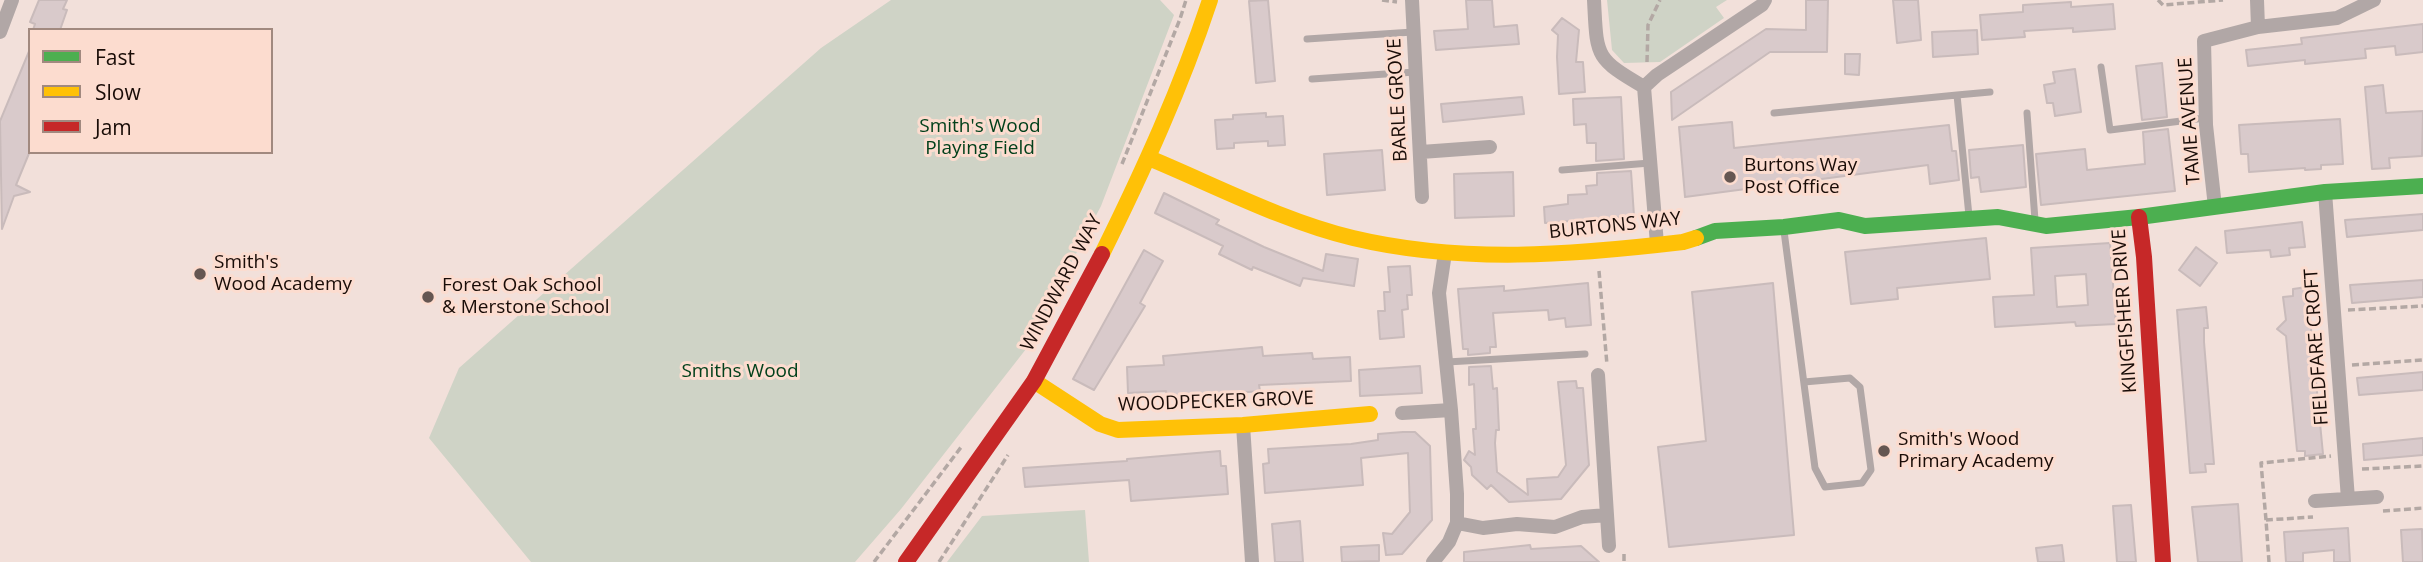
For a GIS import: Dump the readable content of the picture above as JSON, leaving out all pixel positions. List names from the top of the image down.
{
  "streets": {
    "street": [
      "BARLE GROVE",
      "TAME AVENUE",
      "BURTONS WAY",
      "WINDWARD WAY",
      "KINGFISHER DRIVE",
      "FIELDFARE CROFT",
      "WOODPECKER GROVE"
    ]
  },
  "crossings": [
    ["TAME AVENUE", "KINGFISHER DRIVE"],
    ["BURTONS WAY", "WINDWARD WAY"],
    ["BURTONS WAY", "KINGFISHER DRIVE"],
    ["WINDWARD WAY", "WOODPECKER GROVE"],
    ["KINGFISHER DRIVE", "FIELDFARE CROFT"]
  ],
  "parks": ["Smith's Wood Playing Field", "Smiths Wood"],
  "places": [
    "Burtons Way Post Office",
    "Smith's Wood Academy",
    "Forest Oak School & Merstone School",
    "Smith's Wood Primary Academy"
  ],
  "legend": ["Fast", "Slow", "Jam"]
}
